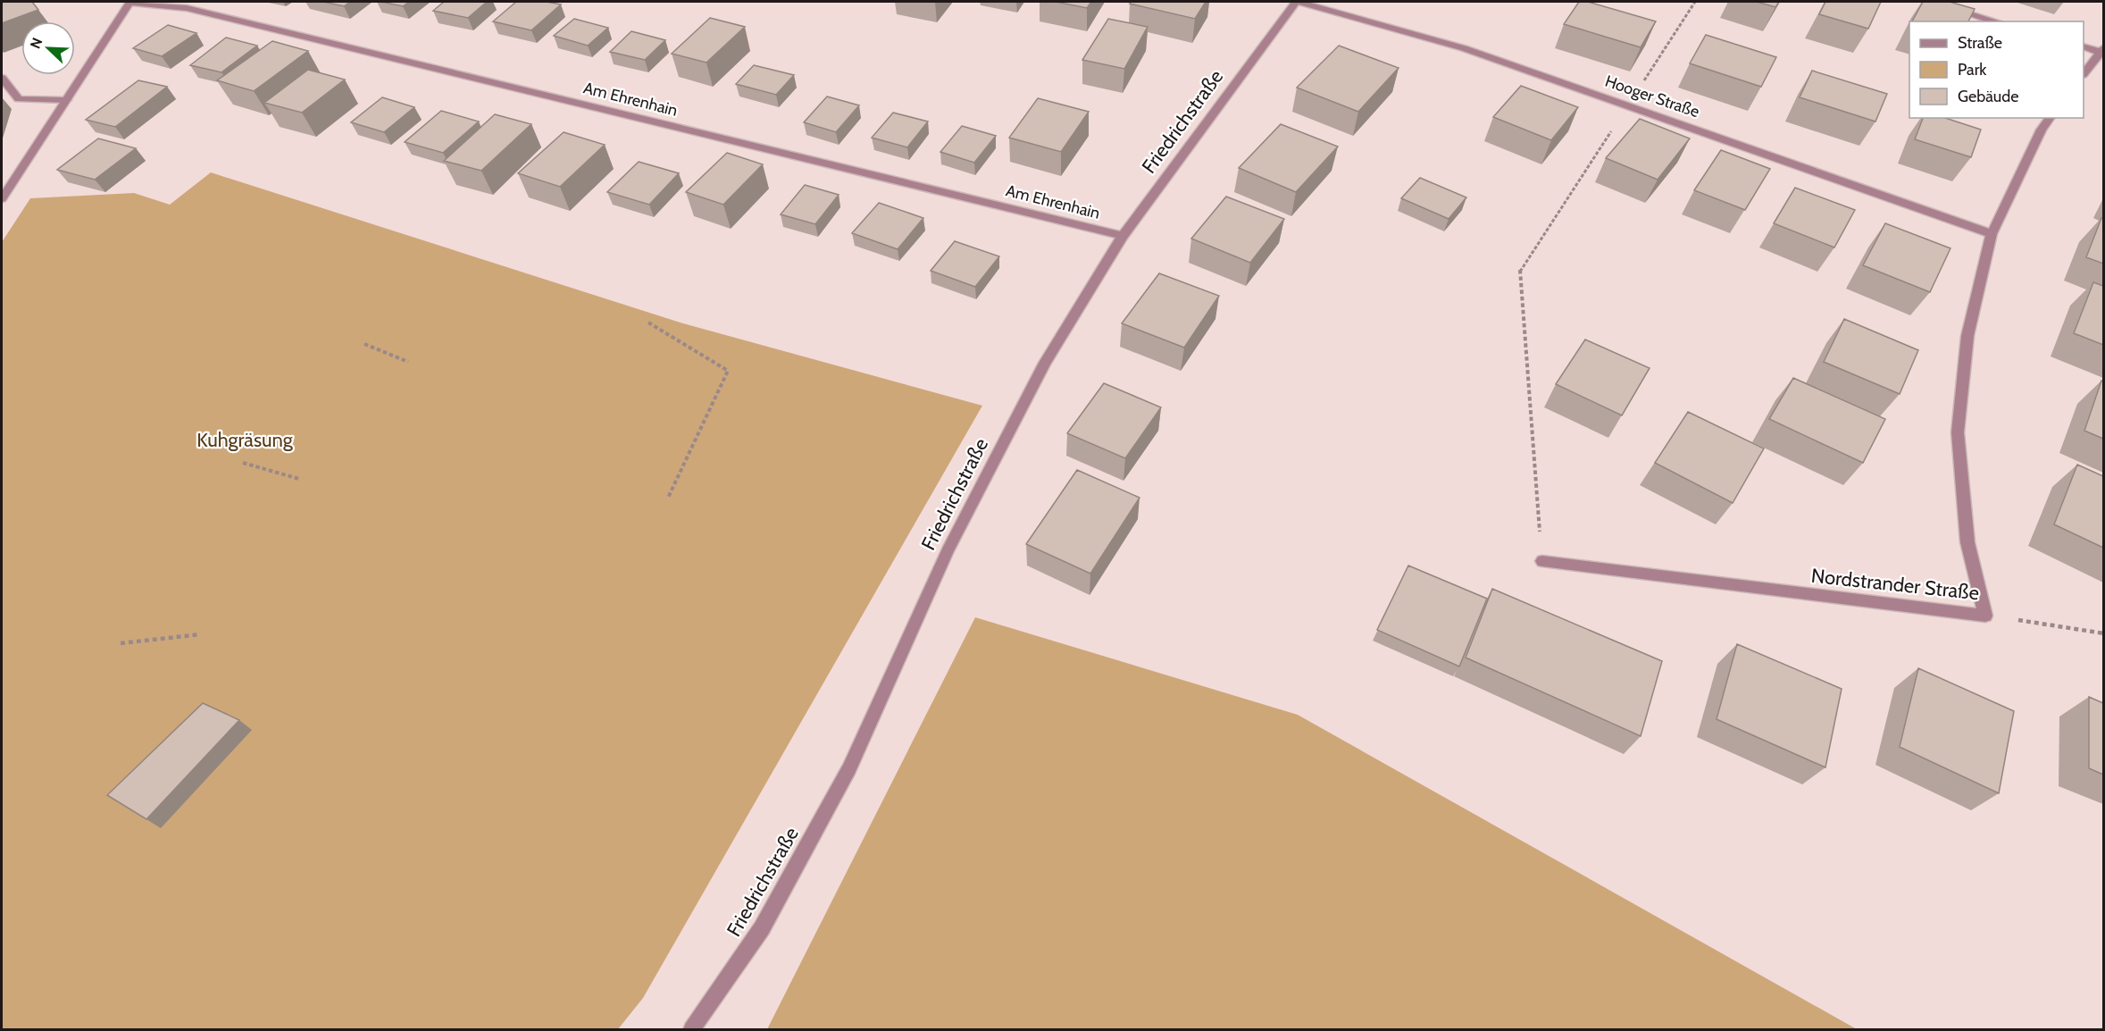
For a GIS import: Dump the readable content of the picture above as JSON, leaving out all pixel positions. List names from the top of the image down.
{
  "streets": {
    "street": [
      "Hooger Straße",
      "Am Ehrenhain",
      "Friedrichstraße",
      "Nordstrander Straße"
    ]
  },
  "crossings": [
    ["Hooger Straße", "Friedrichstraße"],
    ["Hooger Straße", "Nordstrander Straße"],
    ["Am Ehrenhain", "Friedrichstraße"]
  ],
  "parks": ["Kuhgräsung"],
  "legend": ["Straße", "Park", "Gebäude"],
  "north": "top left"
}
